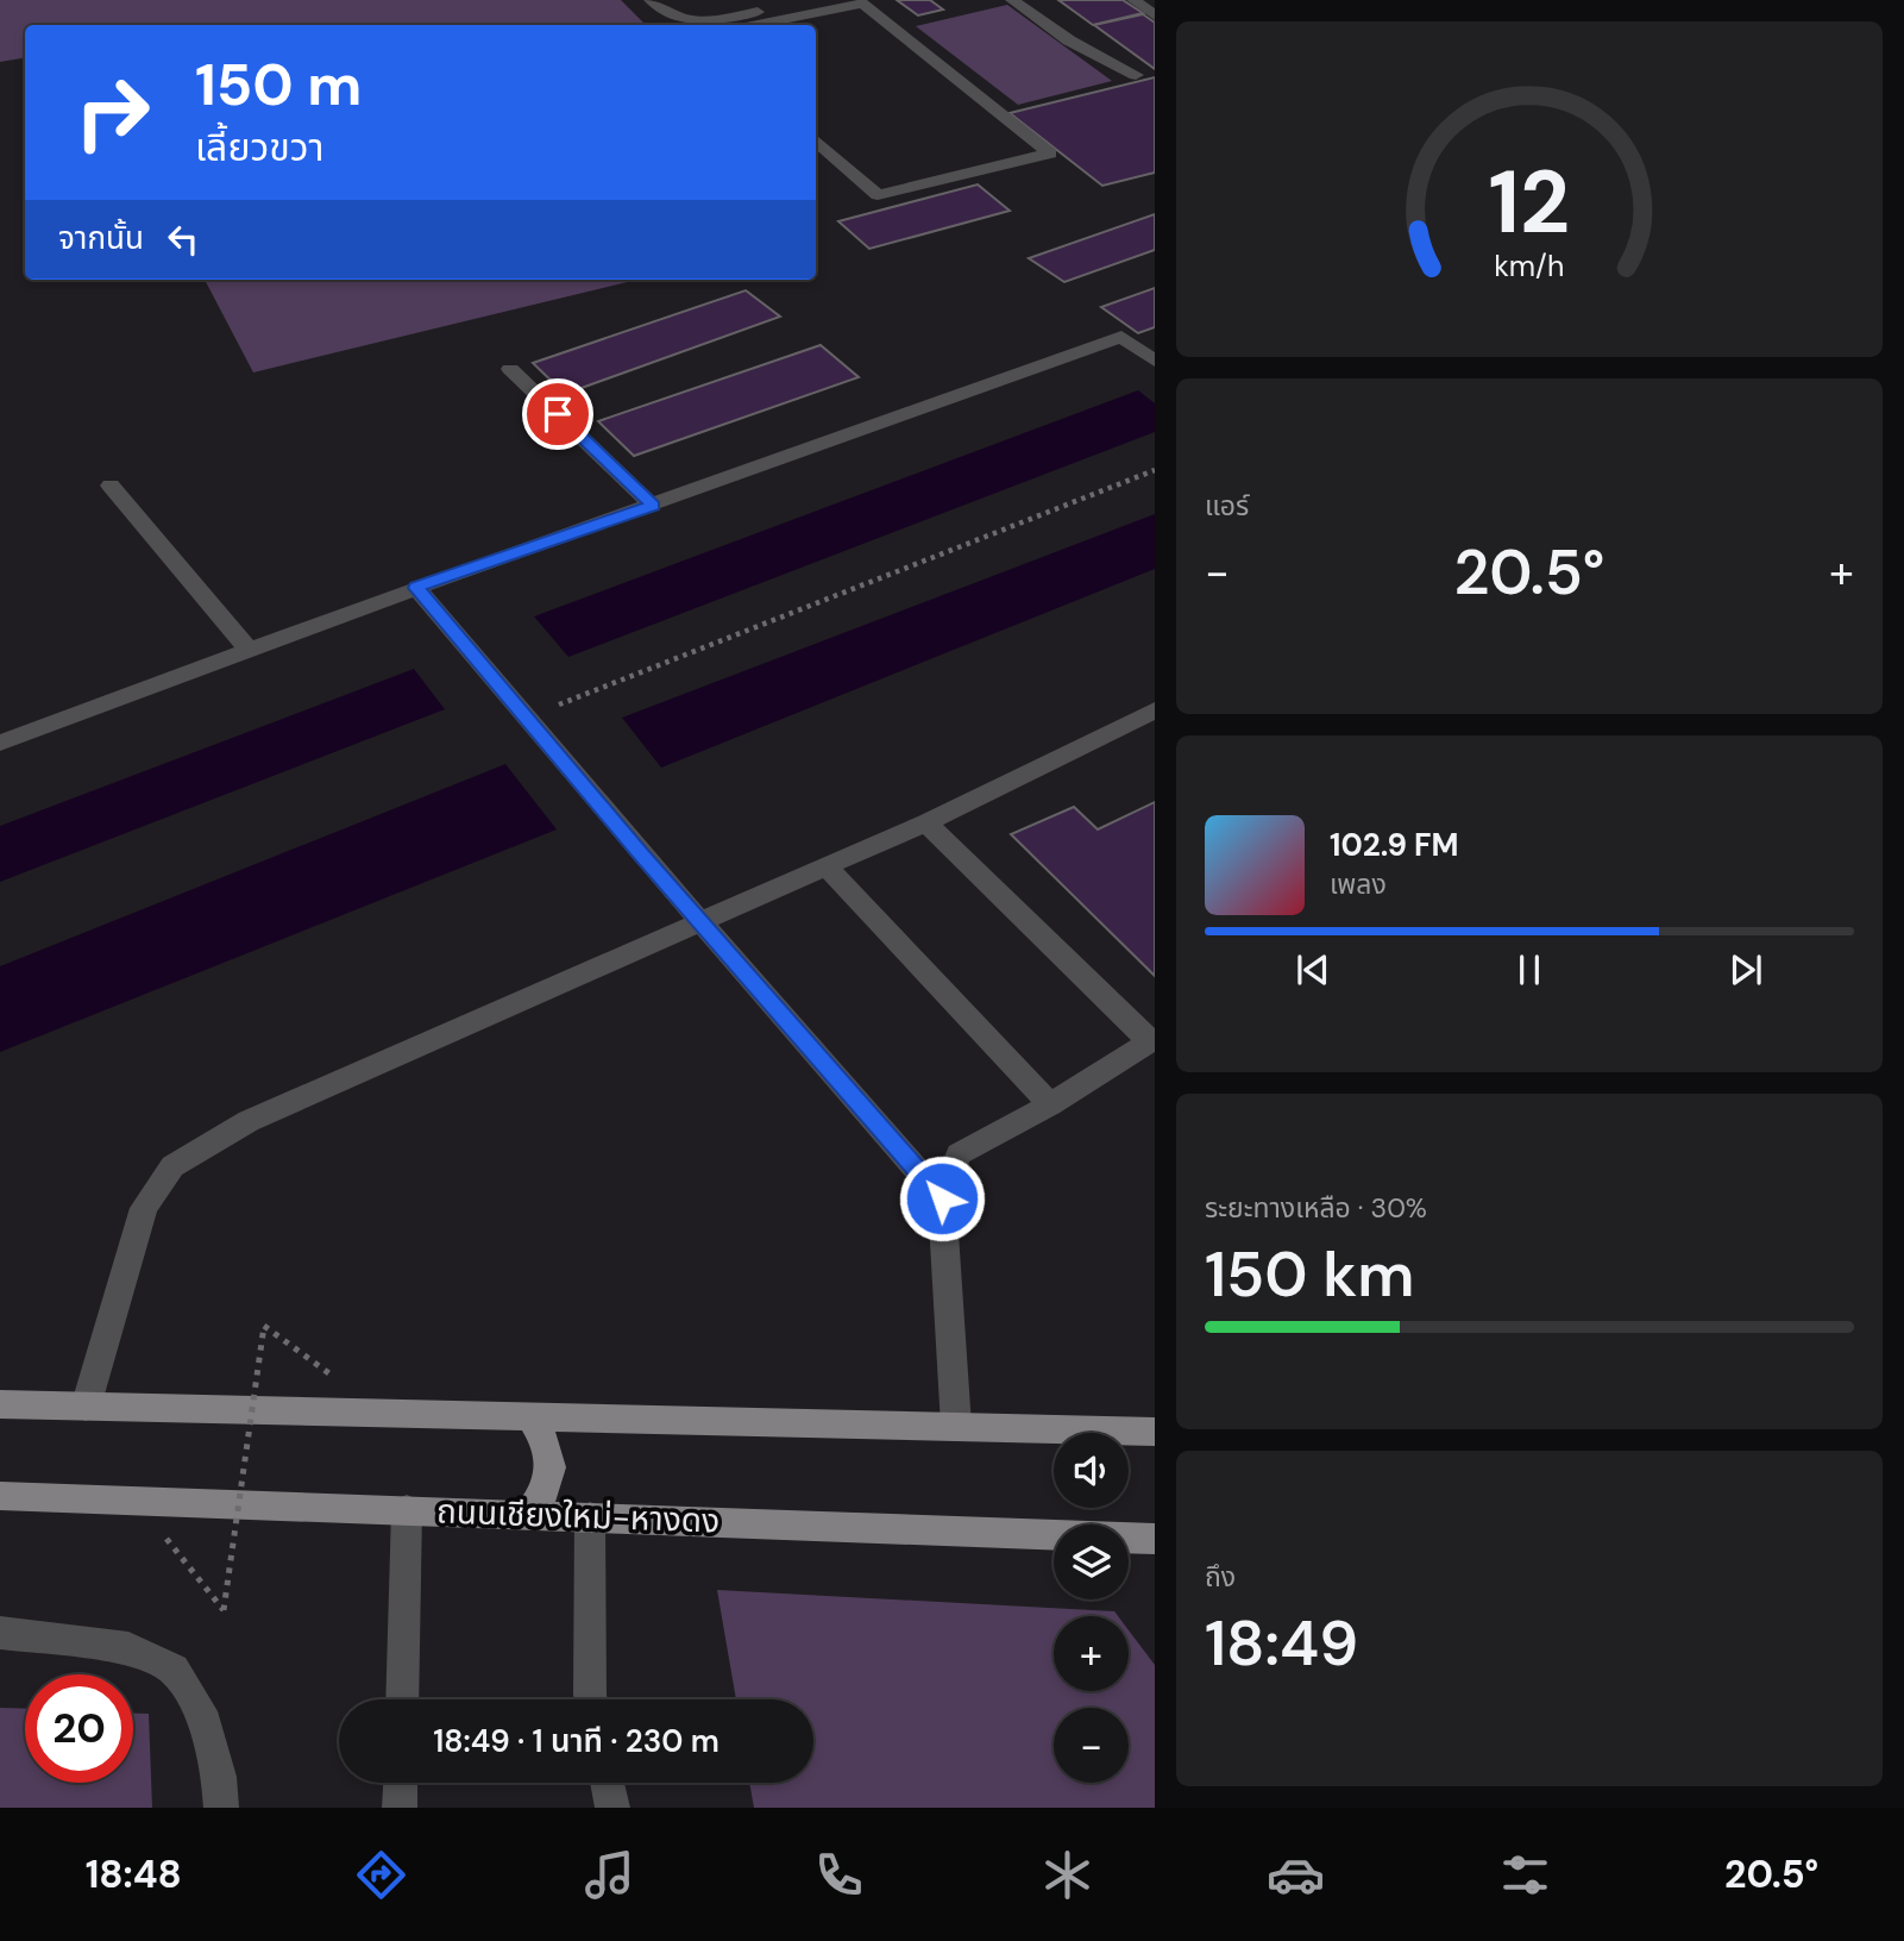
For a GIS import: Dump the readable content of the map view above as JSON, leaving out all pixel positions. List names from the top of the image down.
{
  "streets": {
    "main road": ["ถนนเชียงใหม่-หางดง"]
  },
  "page": {
    "turn": ["150 m", "เลี้ยวขวา"],
    "then": "จากนั้น",
    "tile": [
      "แอร์",
      ["ระยะทางเหลือ · 30%", "150 km"],
      ["ถึง", "18:49"]
    ],
    "heat": ["−", "20.5°", "+"],
    "song": ["102.9 FM", "เพลง"],
    "map_buttons": ["+", "−"],
    "limit": "20",
    "trip": "18:49 · 1 นาที · 230 m",
    "tabs": ["18:48", "20.5°"],
    "gauge": ["12", "km/h"]
  }
}
